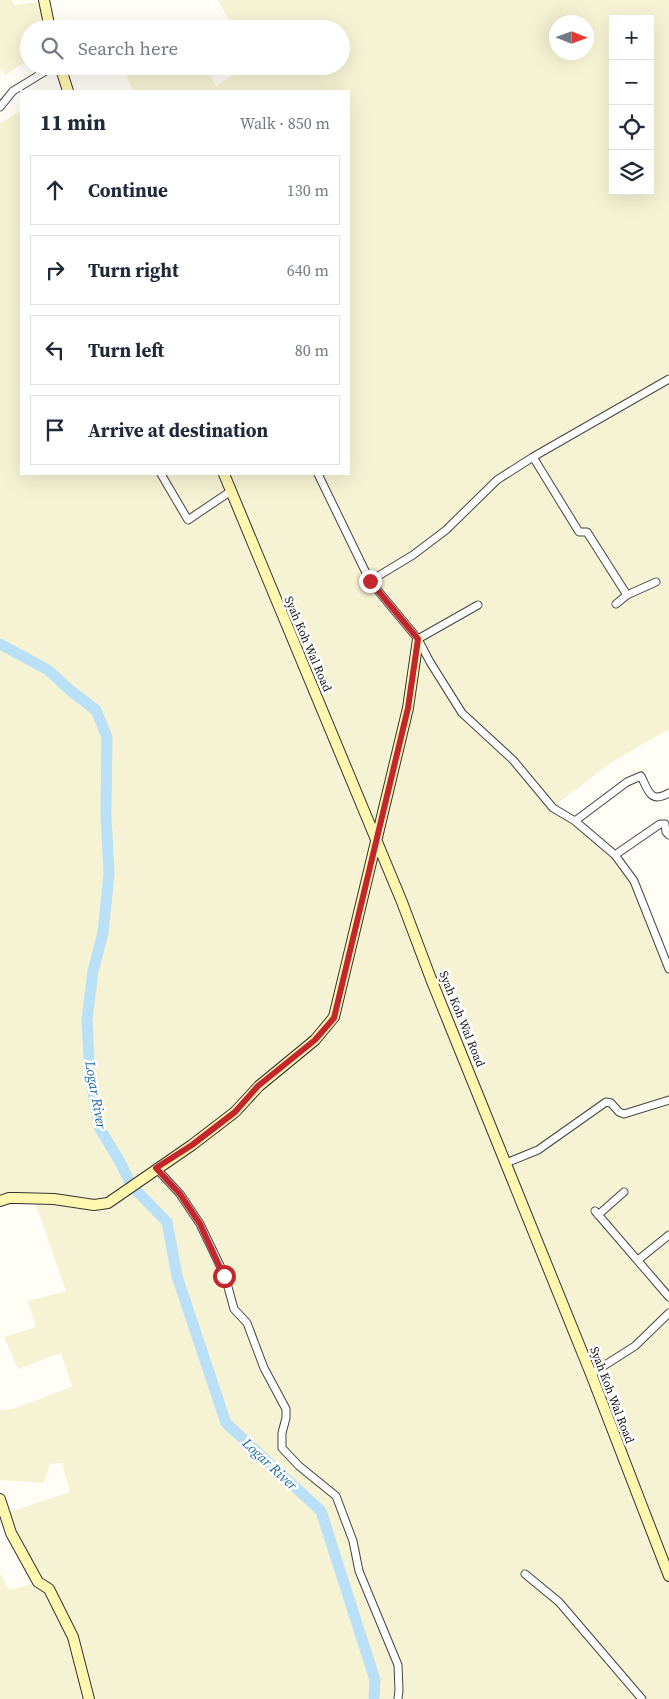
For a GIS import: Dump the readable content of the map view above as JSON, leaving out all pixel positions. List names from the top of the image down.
{
  "streets": {
    "street": ["Syah Koh Wal Road"]
  },
  "water": ["Logar River"],
  "north": "right",
  "page": {
    "map_buttons": ["+", "−"],
    "search": "Search here",
    "heading": ["11 min", "Walk · 850 m"],
    "list": [
      ["Continue", "130 m"],
      ["Turn right", "640 m"],
      ["Turn left", "80 m"],
      "Arrive at destination"
    ]
  }
}
